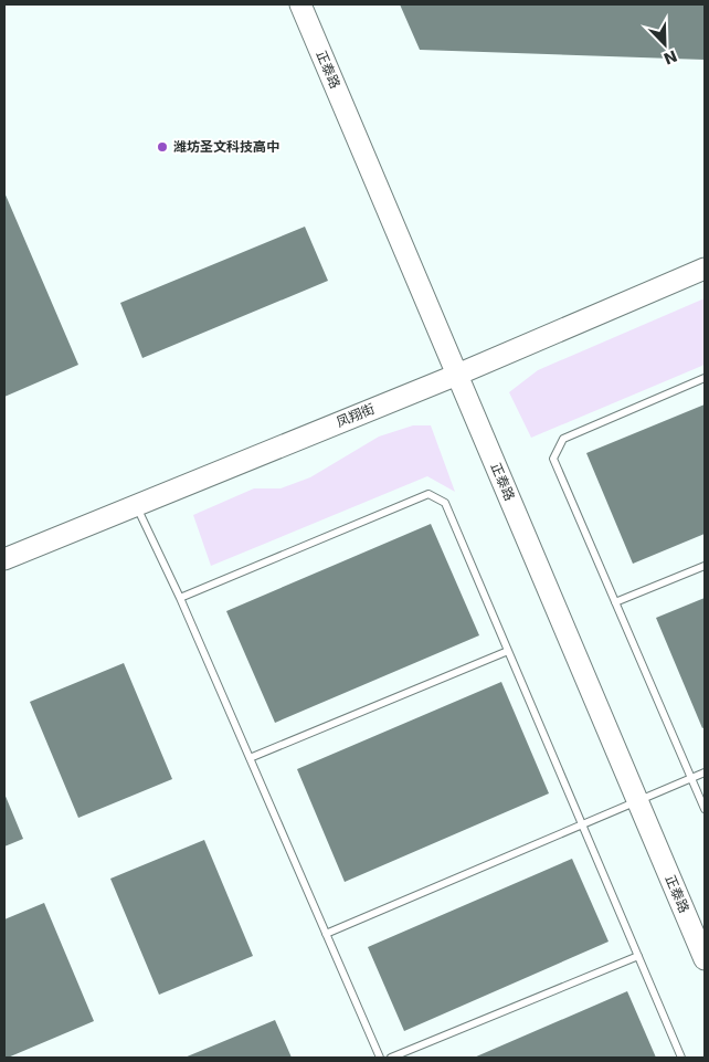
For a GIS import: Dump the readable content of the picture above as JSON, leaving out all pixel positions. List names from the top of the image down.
{
  "streets": {
    "street": ["正泰路", "凤翔街"]
  },
  "crossings": [
    ["正泰路", "凤翔街"]
  ],
  "places": ["潍坊圣文科技高中"],
  "north": "bottom right"
}
